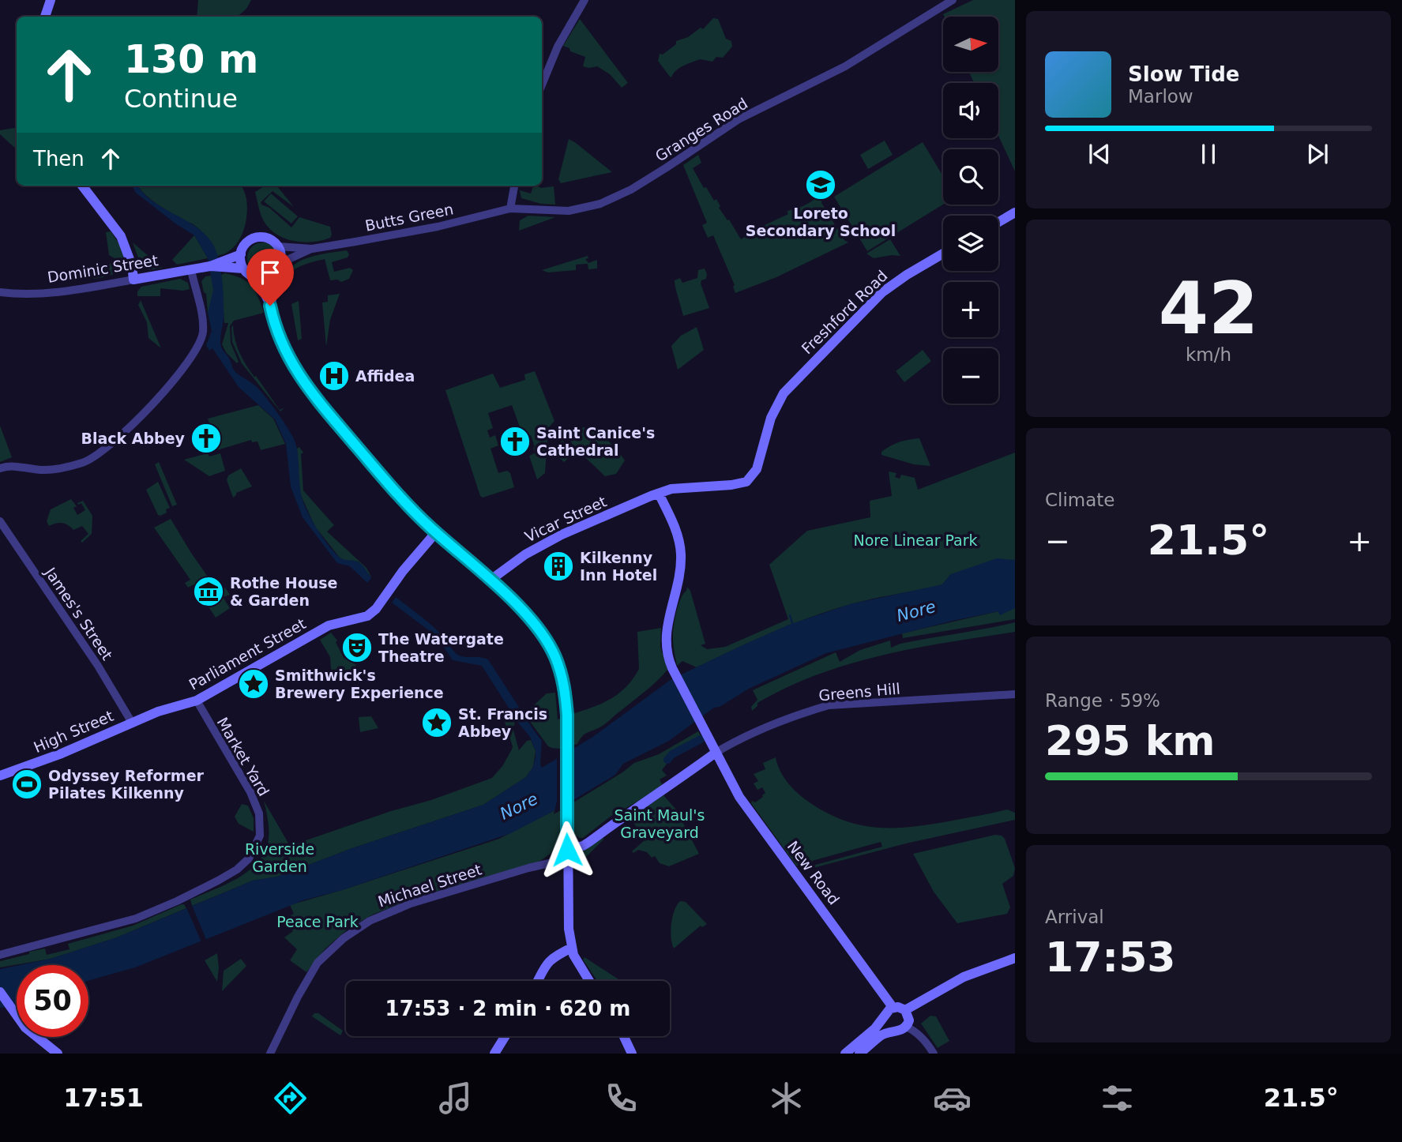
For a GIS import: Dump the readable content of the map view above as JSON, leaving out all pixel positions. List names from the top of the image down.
{
  "streets": {
    "main road": [
      "Dominic Street",
      "Freshford Road",
      "Vicar Street",
      "Parliament Street",
      "High Street",
      "New Road"
    ],
    "street": [
      "Granges Road",
      "Butts Green",
      "James's Street",
      "Greens Hill",
      "Market Yard",
      "Michael Street"
    ]
  },
  "crossings": [
    ["Granges Road", "Butts Green"],
    ["Butts Green", "Dominic Street"],
    ["Freshford Road", "Vicar Street"],
    ["Vicar Street", "New Road"],
    ["James's Street", "High Street"],
    ["Parliament Street", "High Street"],
    ["Parliament Street", "Market Yard"],
    ["Greens Hill", "New Road"]
  ],
  "water": ["Nore"],
  "parks": [
    "Nore Linear Park",
    "Saint Maul's Graveyard",
    "Riverside Garden",
    "Peace Park"
  ],
  "places": {
    "school or university": ["Loreto Secondary School"],
    "hospital": ["Affidea"],
    "church": ["Black Abbey", "Saint Canice's Cathedral"],
    "building": ["Kilkenny Inn Hotel"],
    "museum": ["Rothe House & Garden"],
    "theatre": ["The Watergate Theatre"],
    "place": ["Smithwick's Brewery Experience", "St. Francis Abbey"],
    "sports": ["Odyssey Reformer Pilates Kilkenny"]
  },
  "north": "right",
  "page": {
    "map_buttons": ["+", "−"],
    "turn": ["130 m", "Continue"],
    "song": ["Slow Tide", "Marlow"],
    "then": "Then",
    "tile": [
      ["42", "km/h"],
      "Climate",
      ["Range · 59%", "295 km"],
      ["Arrival", "17:53"]
    ],
    "heat": ["−", "21.5°", "+"],
    "limit": "50",
    "trip": "17:53 · 2 min · 620 m",
    "tabs": ["17:51", "21.5°"]
  }
}
